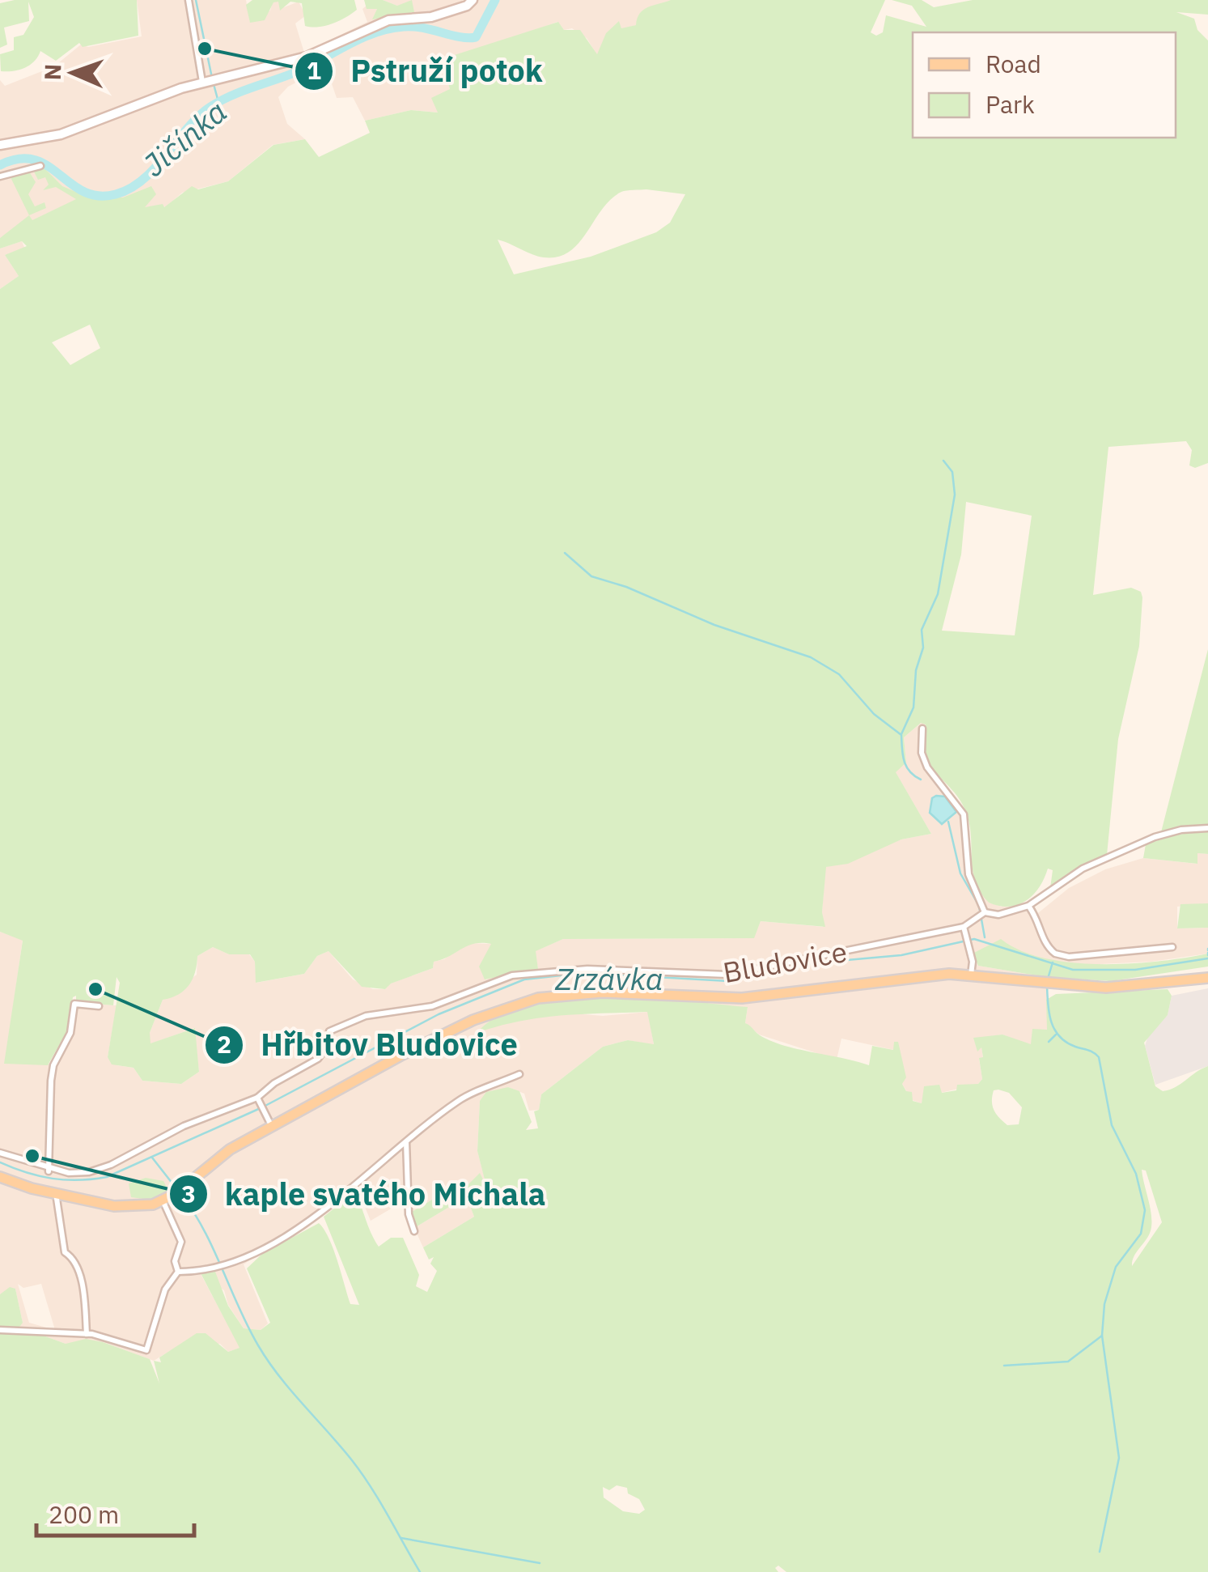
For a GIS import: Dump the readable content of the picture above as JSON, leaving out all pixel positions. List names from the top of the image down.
{
  "streets": {
    "street": ["Bludovice"]
  },
  "water": ["Jičínka", "Zrzávka"],
  "places": ["Pstruží potok", "Hřbitov Bludovice", "kaple svatého Michala"],
  "legend": ["Road", "Park"],
  "scale_bar": "200 m",
  "north": "left"
}
